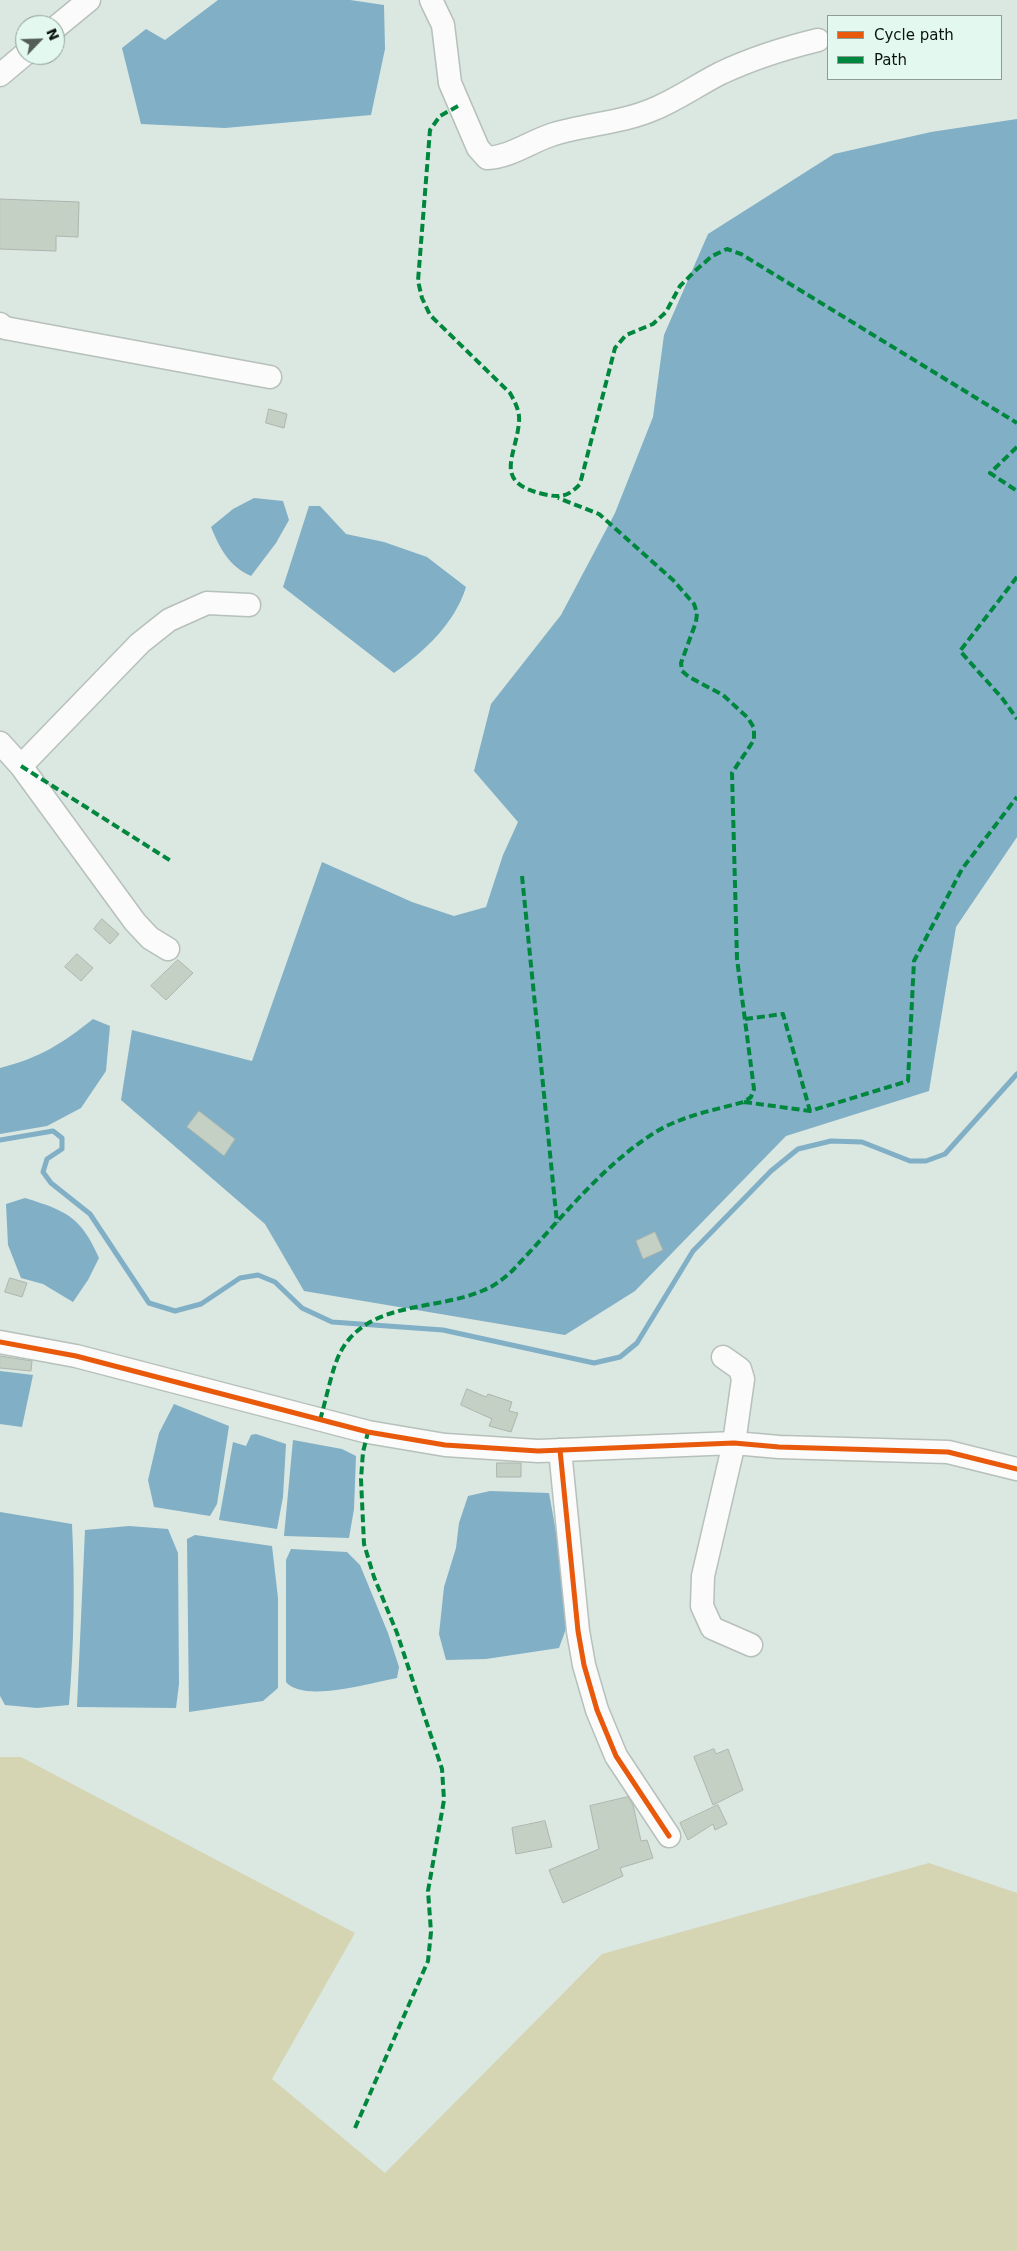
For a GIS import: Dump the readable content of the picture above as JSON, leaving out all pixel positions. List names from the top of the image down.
{
  "legend": ["Cycle path", "Path"],
  "north": "top right"
}
